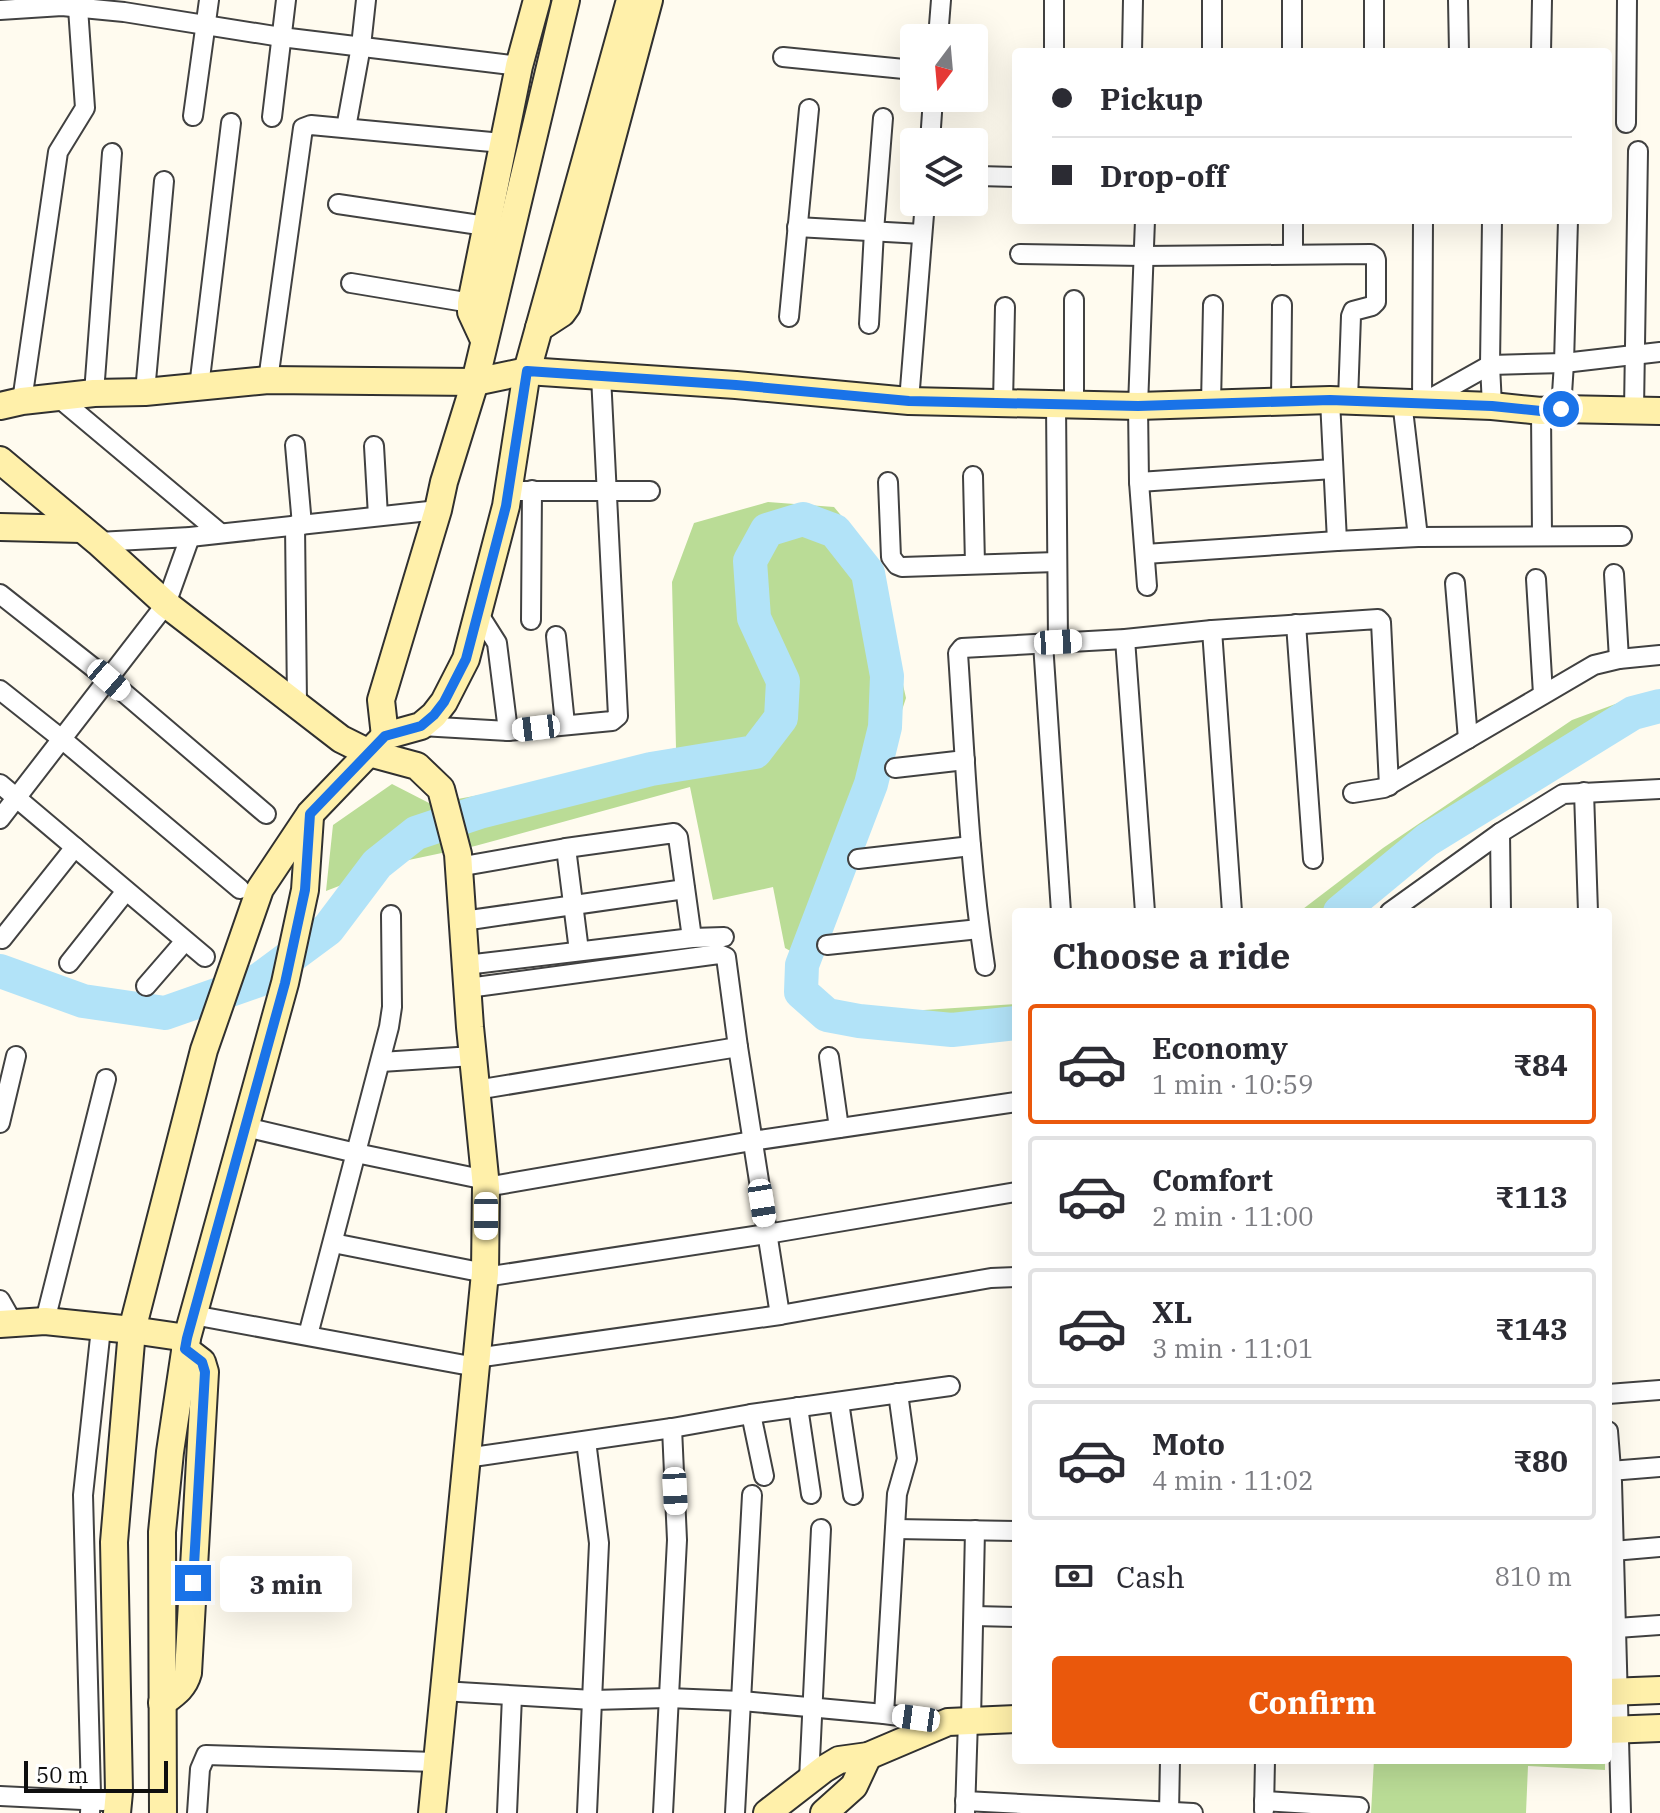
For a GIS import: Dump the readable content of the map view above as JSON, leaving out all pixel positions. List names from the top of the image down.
{
  "scale_bar": "50 m",
  "north": "bottom",
  "page": {
    "banner": ["Pickup", "Drop-off"],
    "heading": "Choose a ride",
    "list": [
      {
        "name": "Economy",
        "note": "1 min · 10:59",
        "value": "₹84"
      },
      {
        "name": "Comfort",
        "note": "2 min · 11:00",
        "value": "₹113"
      },
      {
        "name": "XL",
        "note": "3 min · 11:01",
        "value": "₹143"
      },
      {
        "name": "Moto",
        "note": "4 min · 11:02",
        "value": "₹80"
      }
    ],
    "pay": ["Cash", "810 m"],
    "bubble": "3 min",
    "buttons": "Confirm",
    "scale": "50 m"
  }
}
